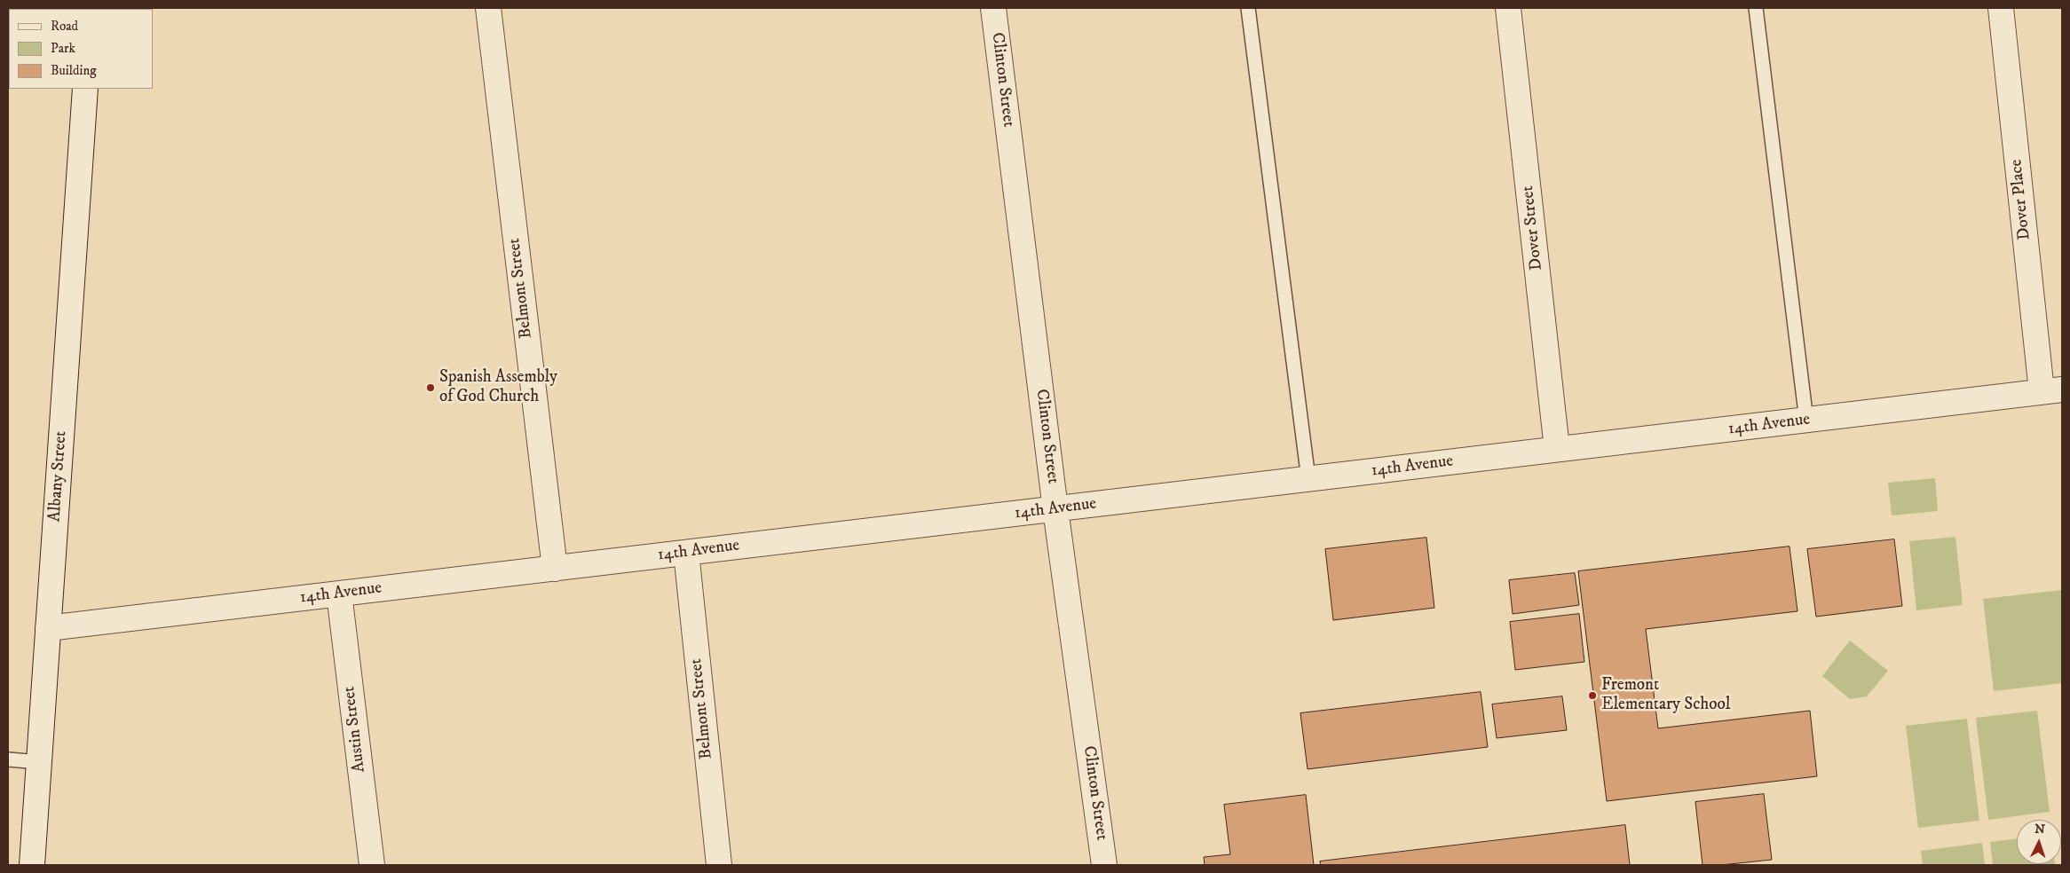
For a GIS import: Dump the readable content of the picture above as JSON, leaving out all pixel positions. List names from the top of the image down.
{
  "streets": {
    "street": [
      "Clinton Street",
      "Dover Place",
      "Dover Street",
      "Belmont Street",
      "14th Avenue",
      "Albany Street",
      "Austin Street"
    ]
  },
  "crossings": [
    ["Clinton Street", "14th Avenue"],
    ["Dover Place", "14th Avenue"],
    ["Dover Street", "14th Avenue"],
    ["Belmont Street", "14th Avenue"],
    ["14th Avenue", "Albany Street"],
    ["14th Avenue", "Austin Street"]
  ],
  "places": ["Spanish Assembly of God Church", "Fremont Elementary School"],
  "legend": ["Road", "Park", "Building"],
  "north": "top"
}
